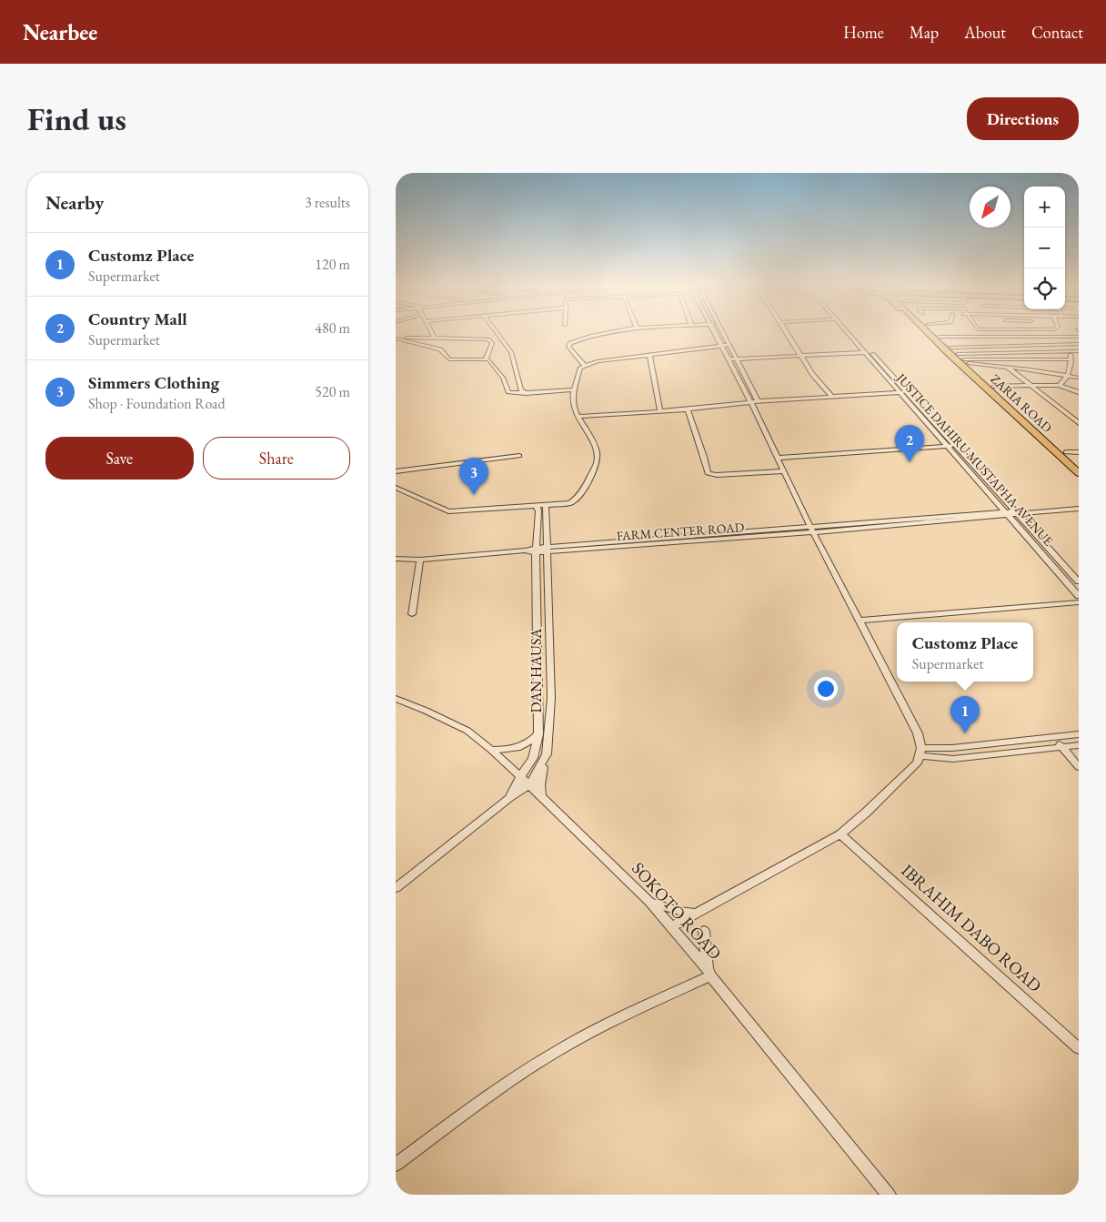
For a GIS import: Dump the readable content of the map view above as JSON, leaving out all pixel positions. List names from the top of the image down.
{
  "streets": {
    "highway": ["ZARIA ROAD"],
    "street": [
      "JUSTICE DAHIRU MUSTAPHA AVENUE",
      "FARM CENTER ROAD",
      "DAN HAUSA",
      "SOKOTO ROAD",
      "IBRAHIM DABO ROAD"
    ]
  },
  "crossings": [
    ["FARM CENTER ROAD", "DAN HAUSA"],
    ["DAN HAUSA", "SOKOTO ROAD"]
  ],
  "north": "bottom left",
  "page": {
    "header": "Nearbee",
    "nav": [
      "Home",
      "Map",
      "About",
      "Contact"
    ],
    "buttons": [
      "Directions",
      ["Save", "Share"]
    ],
    "title": "Find us",
    "heading": ["Nearby", "3 results"],
    "map_buttons": ["+", "−"],
    "list": [
      {
        "mark": "1",
        "name": "Customz Place",
        "note": "Supermarket",
        "value": "120 m"
      },
      {
        "mark": "2",
        "name": "Country Mall",
        "note": "Supermarket",
        "value": "480 m"
      },
      {
        "mark": "3",
        "name": "Simmers Clothing",
        "note": "Shop · Foundation Road",
        "value": "520 m"
      }
    ],
    "pins": ["2", "3", "1"],
    "popup": ["Customz Place", "Supermarket"]
  }
}
